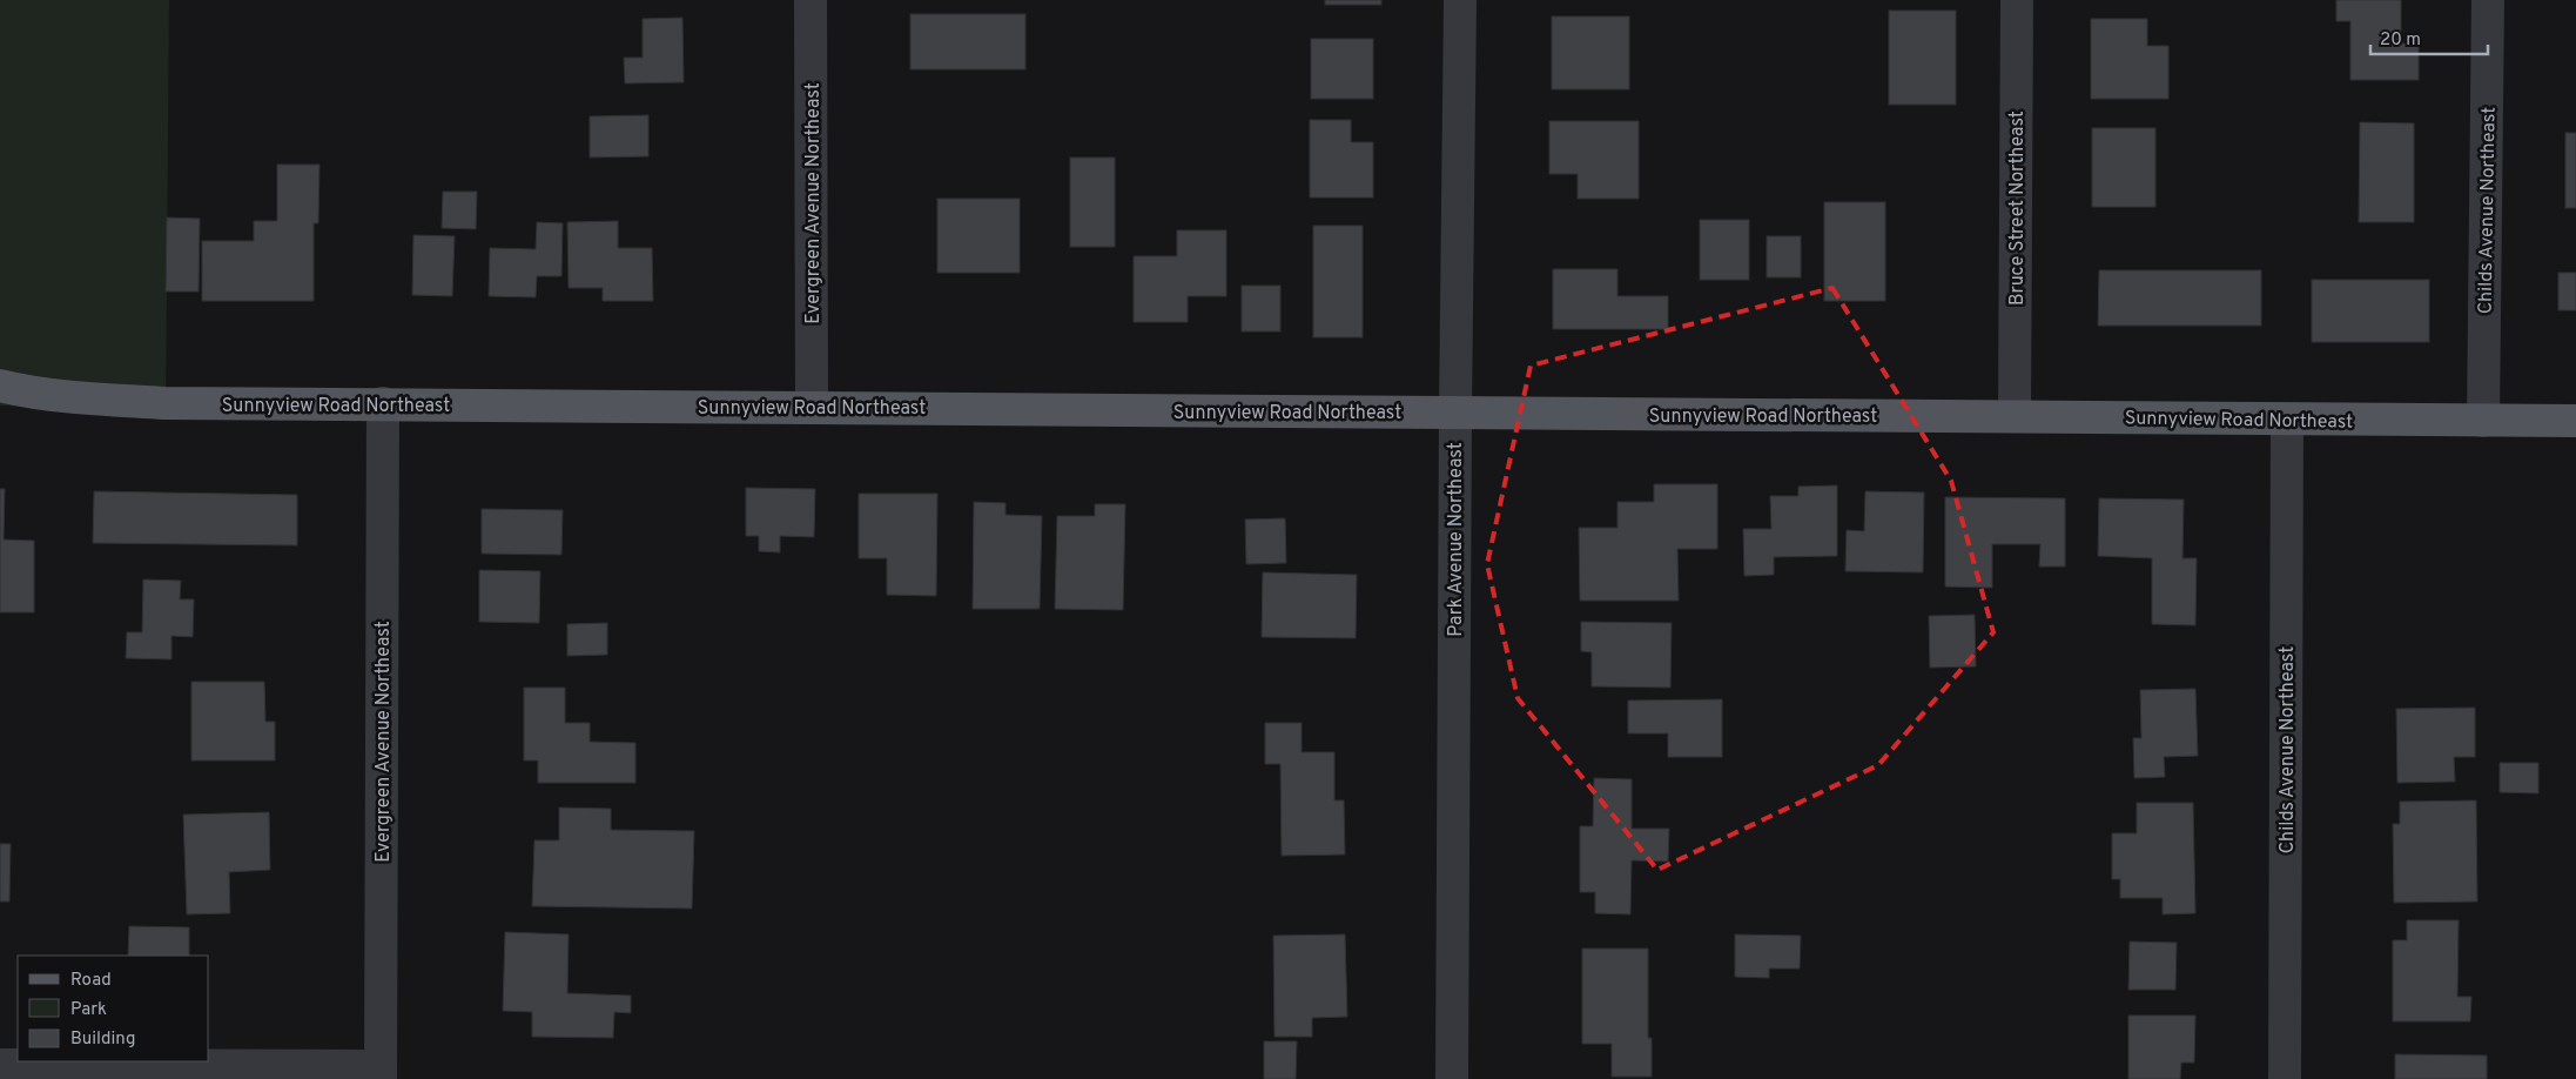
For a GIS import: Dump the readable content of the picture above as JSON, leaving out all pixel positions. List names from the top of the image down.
{
  "streets": {
    "main road": ["Sunnyview Road Northeast"],
    "street": [
      "Evergreen Avenue Northeast",
      "Bruce Street Northeast",
      "Childs Avenue Northeast",
      "Park Avenue Northeast"
    ]
  },
  "crossings": [
    ["Evergreen Avenue Northeast", "Sunnyview Road Northeast"],
    ["Bruce Street Northeast", "Sunnyview Road Northeast"],
    ["Childs Avenue Northeast", "Sunnyview Road Northeast"],
    ["Sunnyview Road Northeast", "Park Avenue Northeast"]
  ],
  "legend": ["Road", "Park", "Building"],
  "scale_bar": "20 m"
}
